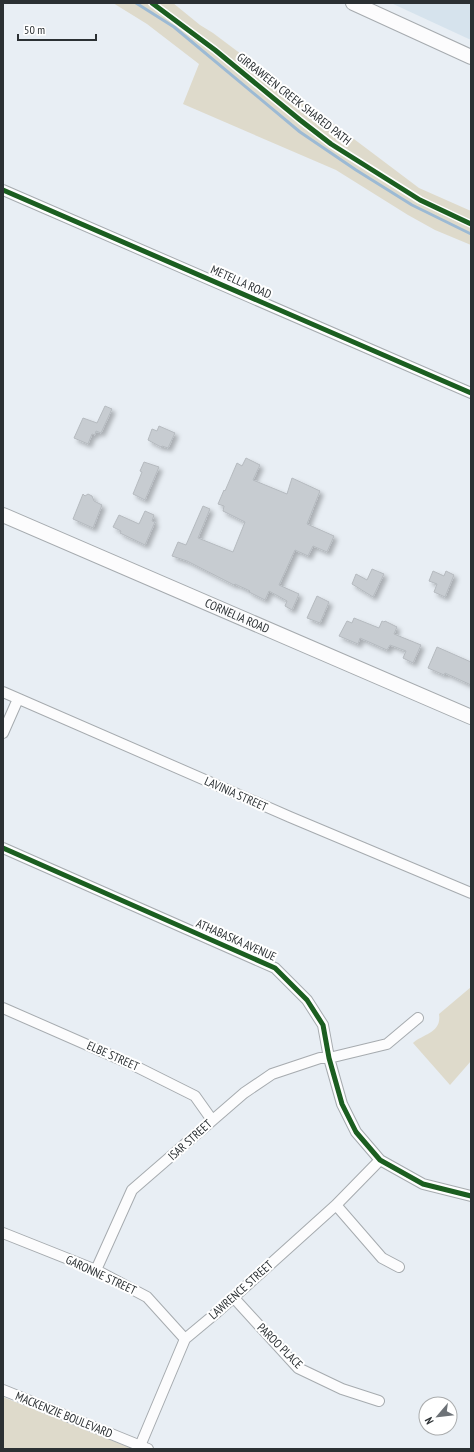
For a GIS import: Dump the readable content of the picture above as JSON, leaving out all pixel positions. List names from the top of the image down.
{
  "streets": {
    "street": [
      "METELLA ROAD",
      "CORNELIA ROAD",
      "LAVINIA STREET",
      "ATHABASKA AVENUE",
      "ELBE STREET",
      "ISAR STREET",
      "GARONNE STREET",
      "LAWRENCE STREET",
      "PAROO PLACE",
      "MACKENZIE BOULEVARD"
    ],
    "cycle path": ["GIRRAWEEN CREEK SHARED PATH"]
  },
  "crossings": [
    ["ATHABASKA AVENUE", "ISAR STREET"],
    ["ATHABASKA AVENUE", "LAWRENCE STREET"],
    ["ELBE STREET", "ISAR STREET"],
    ["ISAR STREET", "GARONNE STREET"],
    ["GARONNE STREET", "LAWRENCE STREET"],
    ["LAWRENCE STREET", "PAROO PLACE"],
    ["LAWRENCE STREET", "MACKENZIE BOULEVARD"]
  ],
  "scale_bar": "50 m",
  "north": "bottom left"
}
